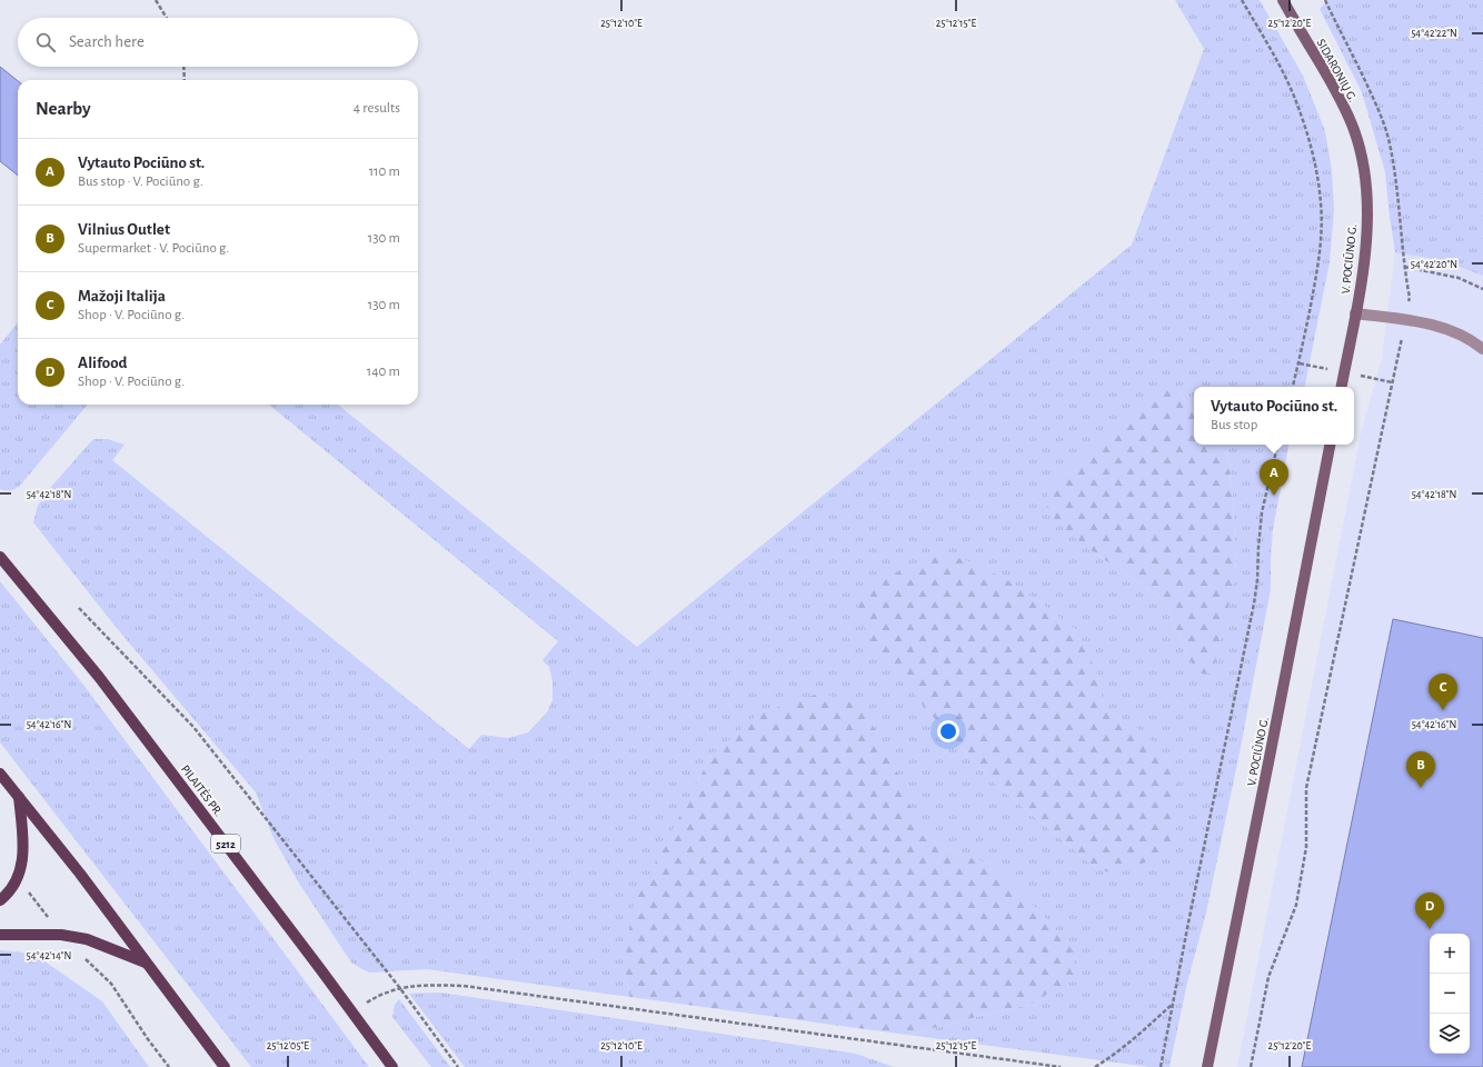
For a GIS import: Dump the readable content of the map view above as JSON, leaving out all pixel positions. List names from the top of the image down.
{
  "streets": {
    "main road": [
      "SIDARONIŲ G.",
      "V. POCIŪNO G.",
      "PILAITĖS PR.",
      "5212"
    ]
  },
  "crossings": [
    ["SIDARONIŲ G.", "V. POCIŪNO G."]
  ],
  "page": {
    "search": "Search here",
    "heading": ["Nearby", "4 results"],
    "list": [
      {
        "mark": "A",
        "name": "Vytauto Pociūno st.",
        "note": "Bus stop · V. Pociūno g.",
        "value": "110 m"
      },
      {
        "mark": "B",
        "name": "Vilnius Outlet",
        "note": "Supermarket · V. Pociūno g.",
        "value": "130 m"
      },
      {
        "mark": "C",
        "name": "Mažoji Italija",
        "note": "Shop · V. Pociūno g.",
        "value": "130 m"
      },
      {
        "mark": "D",
        "name": "Alifood",
        "note": "Shop · V. Pociūno g.",
        "value": "140 m"
      }
    ],
    "popup": ["Vytauto Pociūno st.", "Bus stop"],
    "pins": [
      "A",
      "C",
      "B",
      "D"
    ],
    "map_buttons": ["+", "−"]
  },
  "coordinates": [
    "25°12'10\"E",
    "25°12'15\"E",
    "25°12'20\"E",
    "54°42'22\"N",
    "54°42'20\"N",
    "54°42'18\"N",
    "54°42'16\"N",
    "54°42'14\"N",
    "25°12'05\"E"
  ]
}
